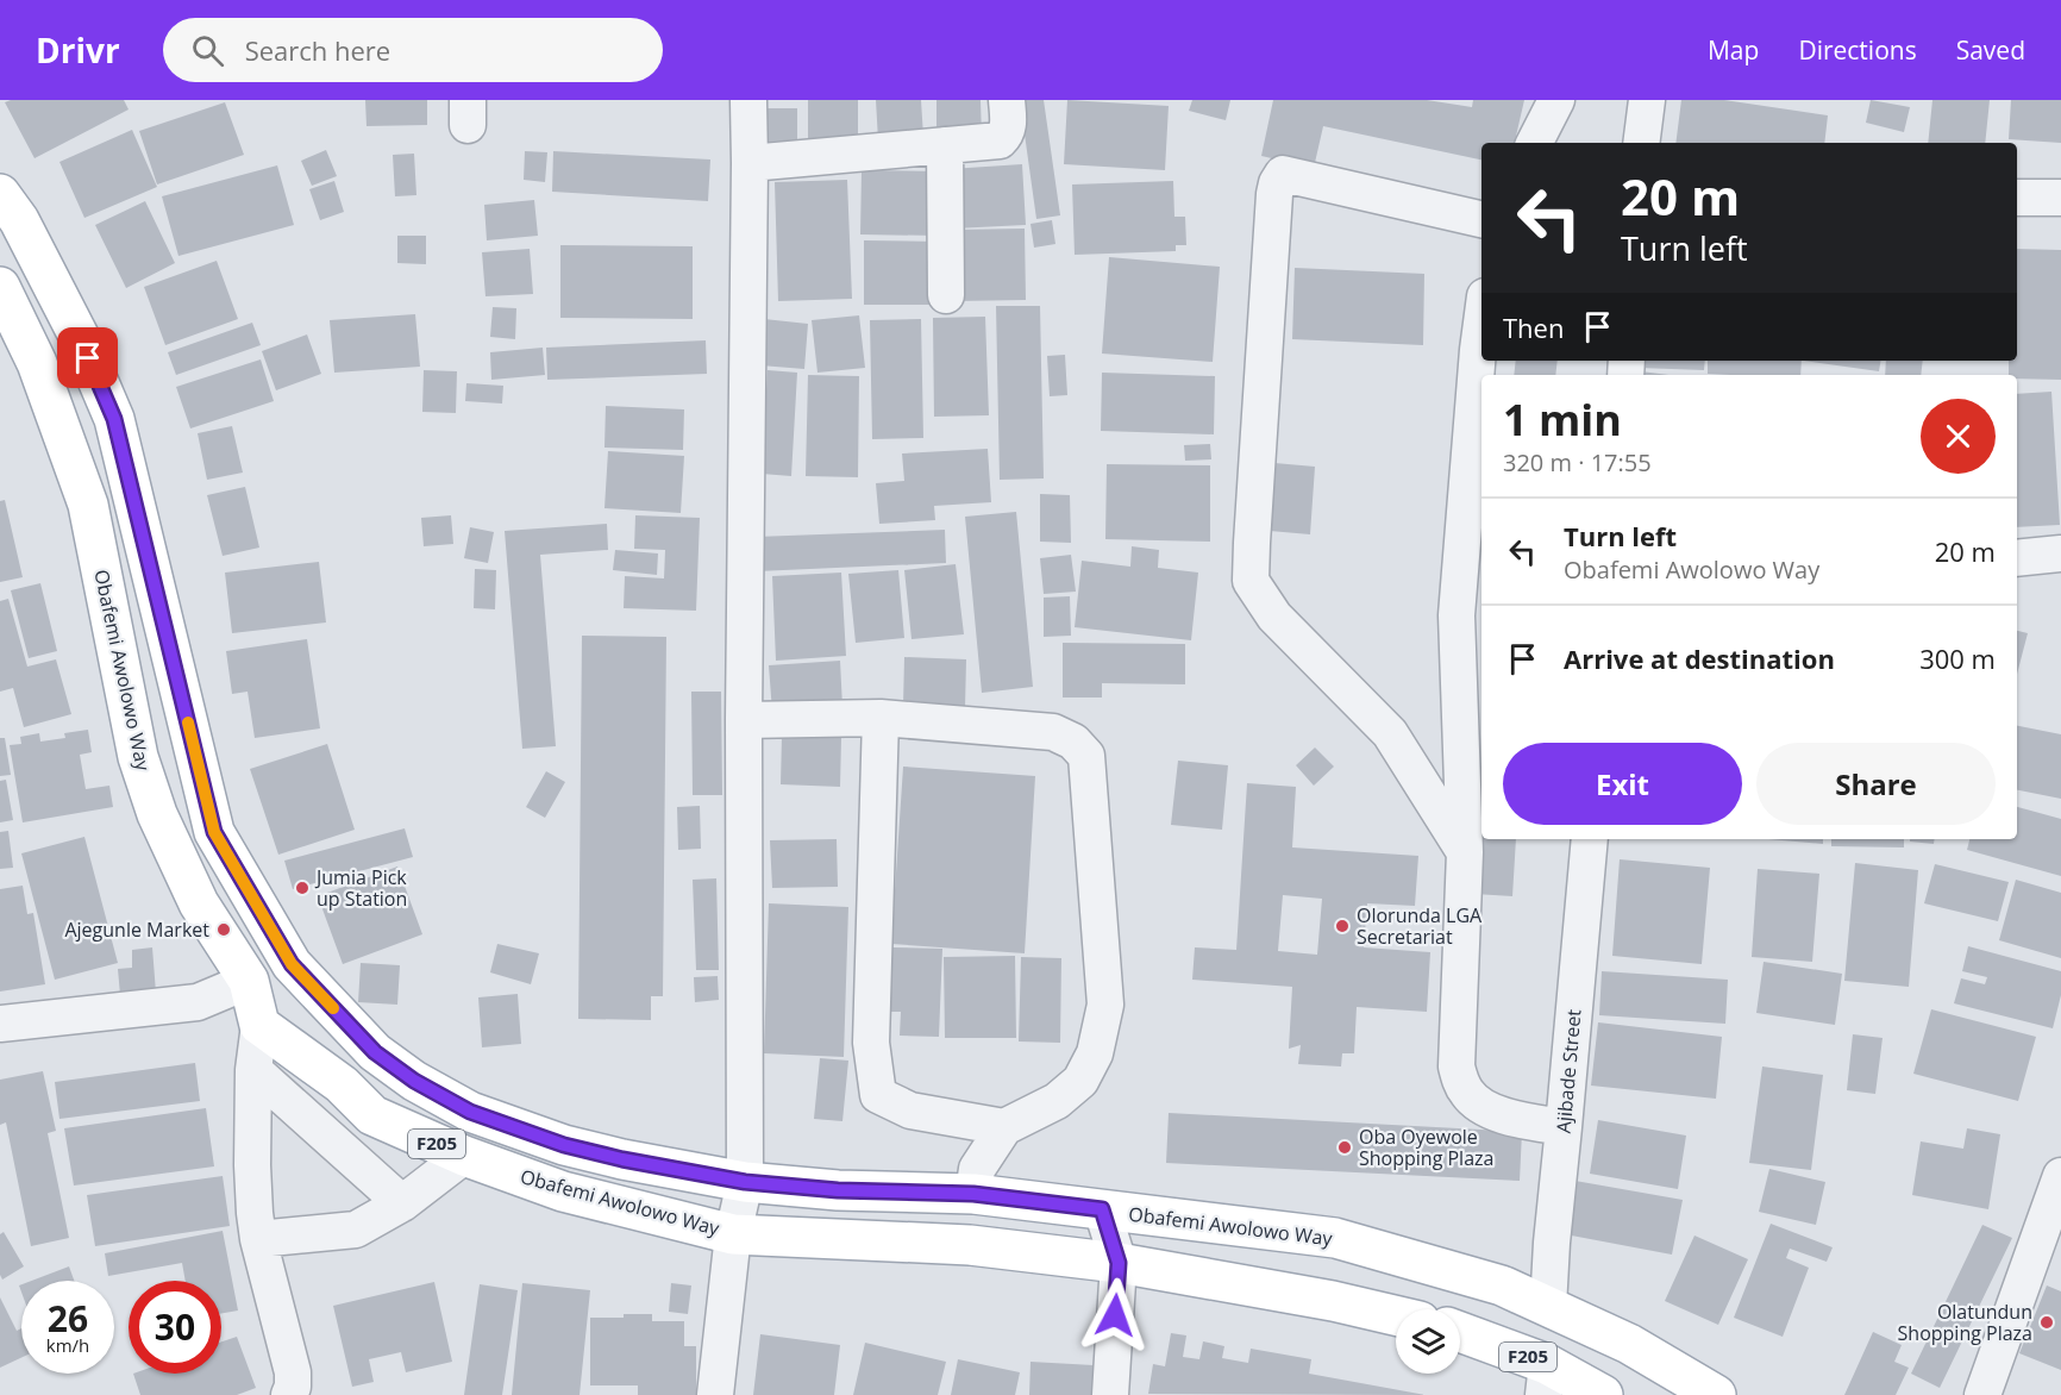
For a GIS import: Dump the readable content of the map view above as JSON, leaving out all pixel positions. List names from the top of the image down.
{
  "streets": {
    "main road": ["Obafemi Awolowo Way", "F205"],
    "street": ["Ajibade Street"]
  },
  "crossings": [
    ["Obafemi Awolowo Way", "Ajibade Street"]
  ],
  "places": [
    "Jumia Pick up Station",
    "Olorunda LGA Secretariat",
    "Ajegunle Market",
    "Oba Oyewole Shopping Plaza",
    "Olatundun Shopping Plaza"
  ],
  "page": {
    "header": "Drivr",
    "search": "Search here",
    "nav": ["Map", "Directions", "Saved"],
    "turn": ["20 m", "Turn left"],
    "then": "Then",
    "heading": ["1 min", "320 m · 17:55"],
    "list": [
      {
        "name": "Turn left",
        "note": "Obafemi Awolowo Way",
        "value": "20 m"
      },
      {
        "name": "Arrive at destination",
        "value": "300 m"
      }
    ],
    "buttons": ["Exit", "Share"],
    "speed": "26 km/h",
    "limit": "30"
  }
}
